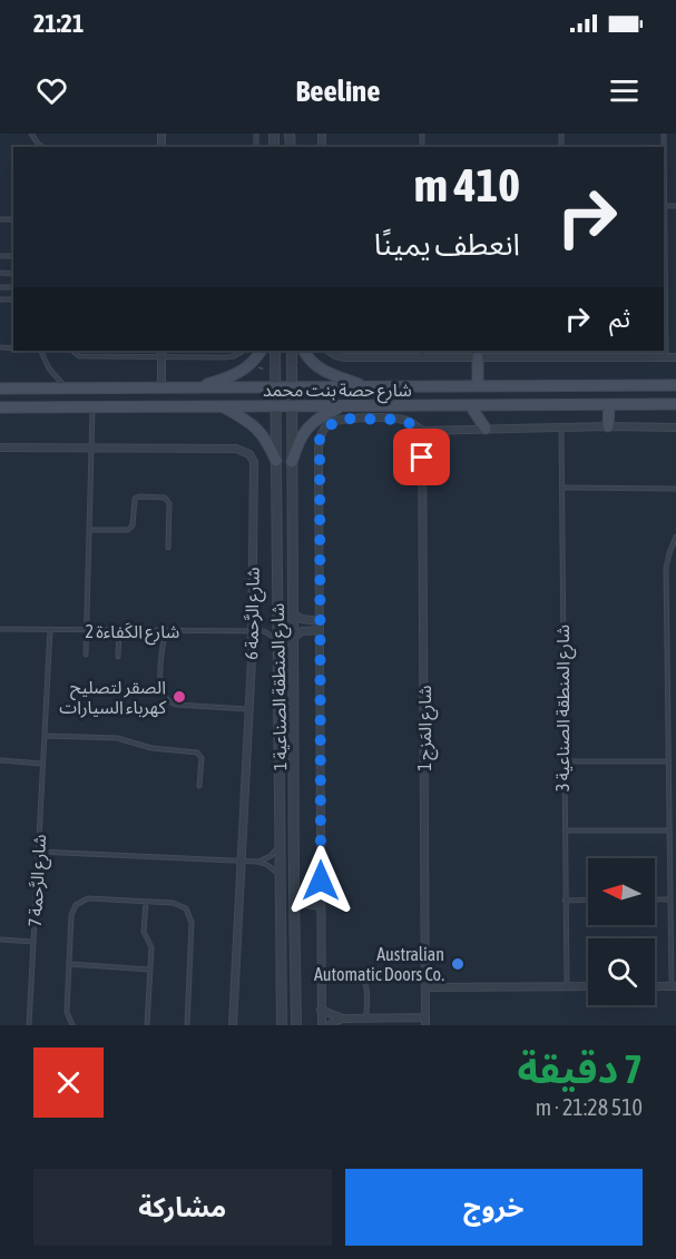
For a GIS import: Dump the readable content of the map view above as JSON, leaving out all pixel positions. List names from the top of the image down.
{
  "streets": {
    "main road": ["شارع حصة بنت محمد"],
    "street": ["شارع الرَّحمة 6", "شارع المنطقة الصناعية 1", "شارع المَزج 1"],
    "lane": ["شارع الكَفاءة 2", "شارع المنطقة الصناعية 3", "شارع الرَّحمة 7"]
  },
  "crossings": [
    ["شارع حصة بنت محمد", "شارع المنطقة الصناعية 1"],
    ["شارع الرَّحمة 6", "شارع الكَفاءة 2"],
    ["شارع الكَفاءة 2", "شارع المنطقة الصناعية 1"],
    ["شارع الكَفاءة 2", "شارع الرَّحمة 7"]
  ],
  "places": ["الصقر لتصليح كهرباء السيارات", "Australian Automatic Doors Co."],
  "north": "left",
  "page": {
    "status": "21:21",
    "header": "Beeline",
    "turn": ["410 m", "انعطف يمينًا"],
    "then": "ثم",
    "heading": ["7 دقيقة", "510 m · 21:28"],
    "buttons": ["خروج", "مشاركة"]
  }
}
